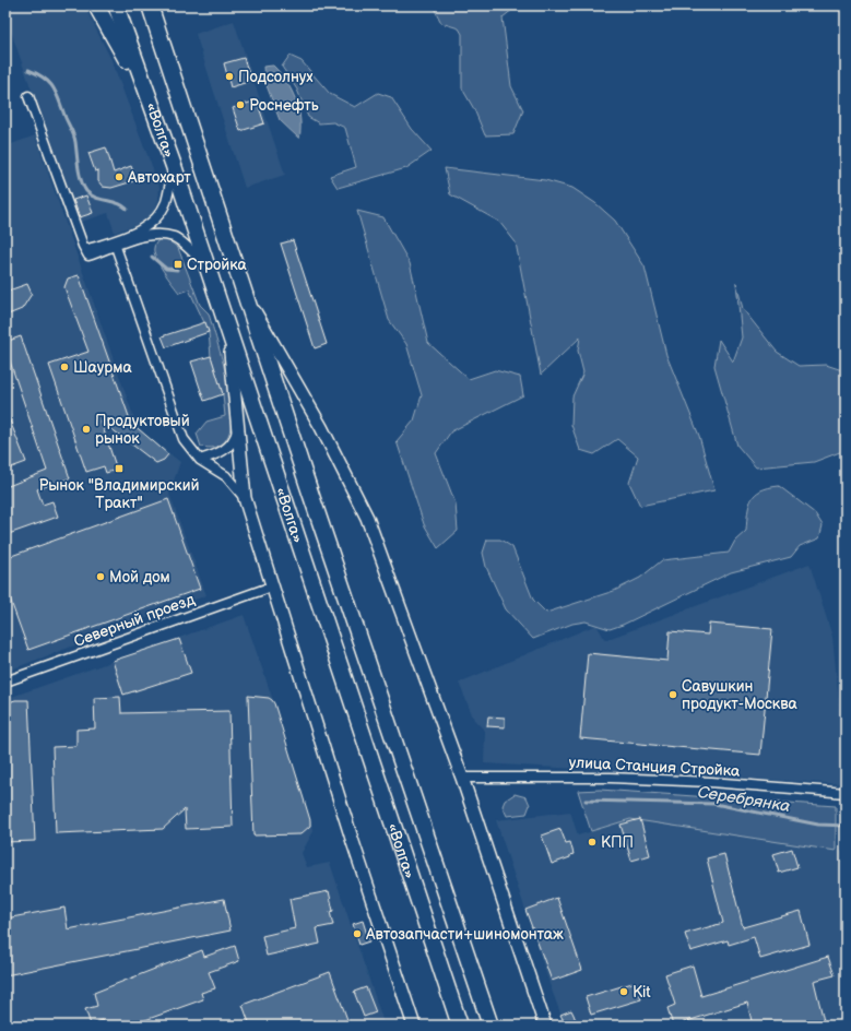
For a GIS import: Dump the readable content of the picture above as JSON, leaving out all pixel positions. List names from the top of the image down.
{
  "streets": {
    "highway": ["«Волга»"],
    "street": ["Северный проезд", "улица Станция Стройка"]
  },
  "water": ["Серебрянка"],
  "places": {
    "other": [
      "Подсолнух",
      "Роснефть",
      "Автохарт",
      "Шаурма",
      "Продуктовый рынок",
      "Мой дом",
      "Савушкин продукт-Москва",
      "КПП",
      "Автозапчасти+шиномонтаж",
      "Kit"
    ],
    "transit": ["Стройка", "Рынок \"Владимирский Тракт\""]
  }
}
